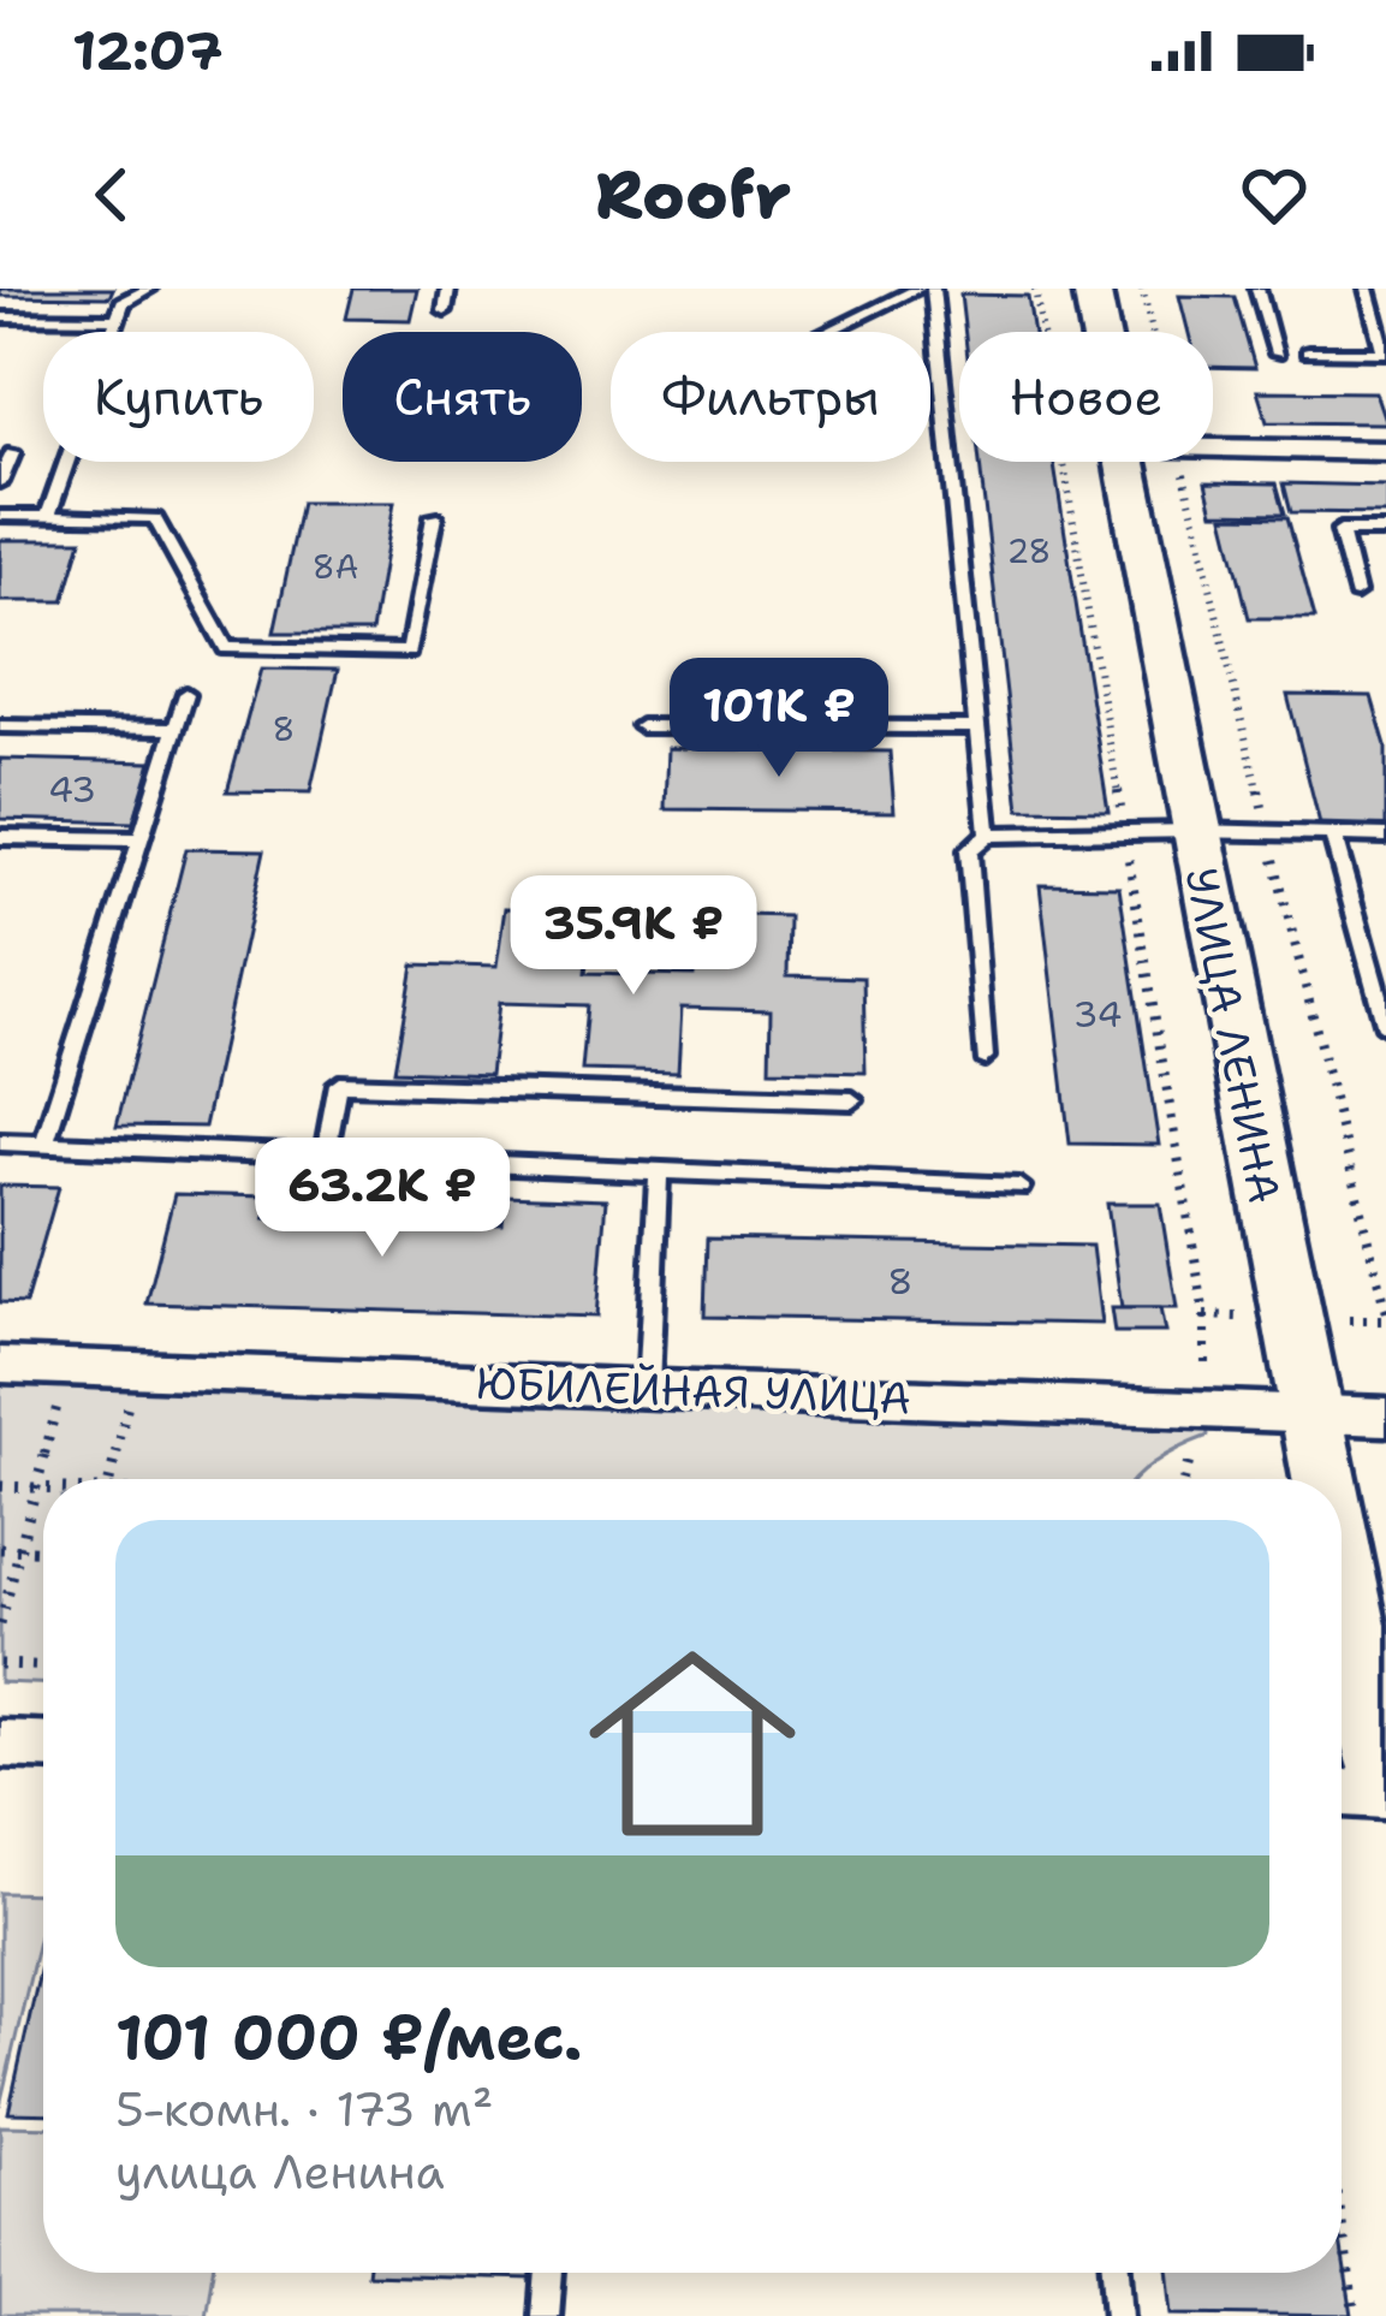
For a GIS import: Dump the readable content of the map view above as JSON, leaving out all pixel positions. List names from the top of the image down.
{
  "streets": {
    "street": ["УЛИЦА ЛЕНИНА", "ЮБИЛЕЙНАЯ УЛИЦА"]
  },
  "crossings": [
    ["УЛИЦА ЛЕНИНА", "ЮБИЛЕЙНАЯ УЛИЦА"]
  ],
  "house_numbers": [
    "28",
    "8А",
    "8",
    "43",
    "34",
    "8"
  ],
  "page": {
    "status": "12:07",
    "header": "Roofr",
    "chip": [
      "Купить",
      "Снять",
      "Фильтры",
      "Новое"
    ],
    "price": ["101K ₽", "35.9K ₽", "63.2K ₽"],
    "list": [
      {
        "name": "101 000 ₽/мес.",
        "note": "5-комн. · 173 m² · улица Ленина"
      }
    ]
  }
}
